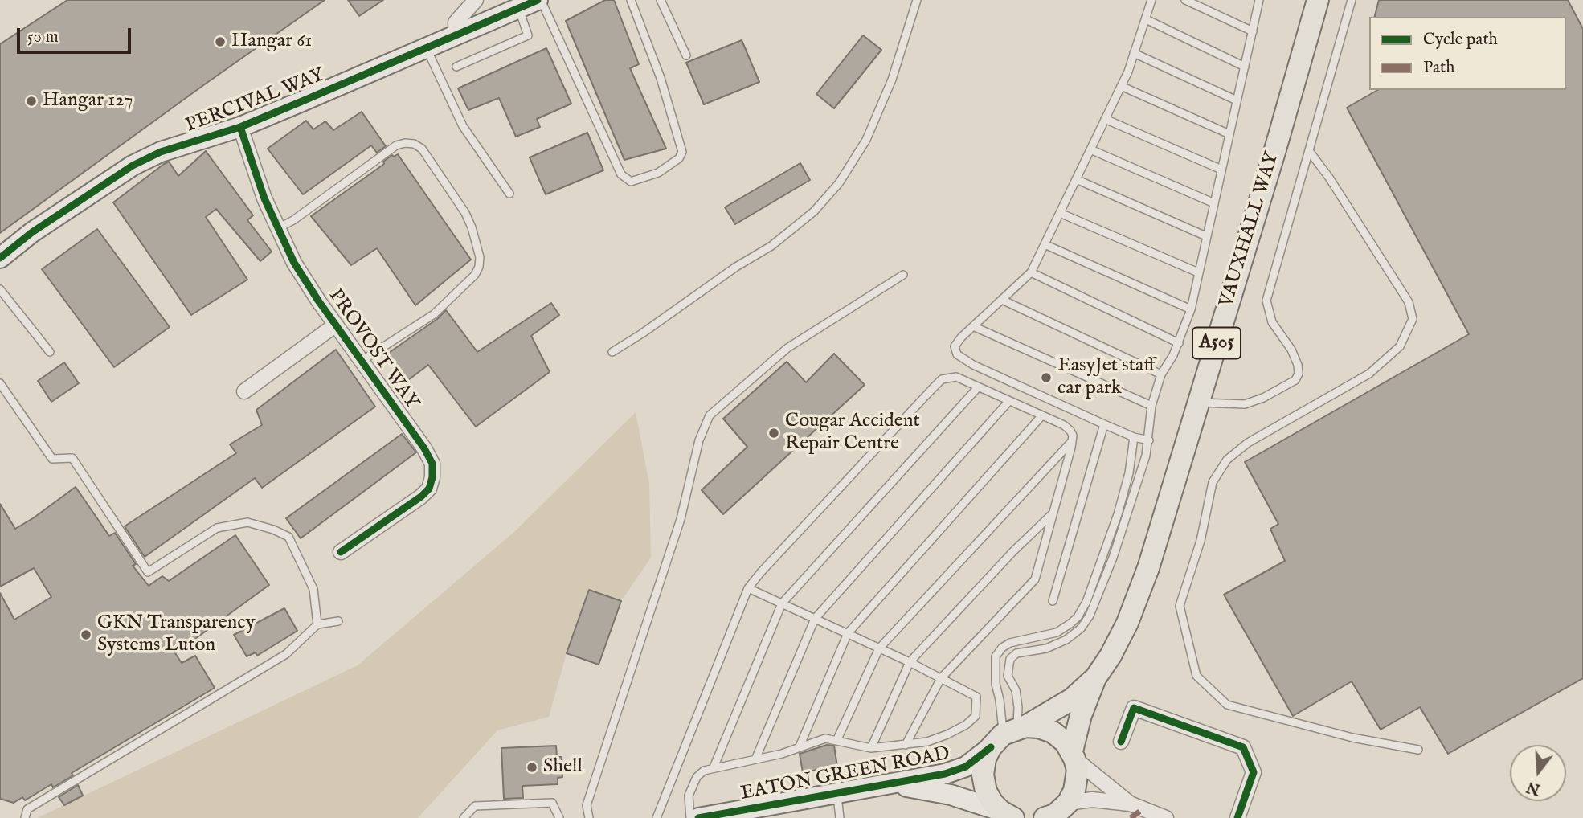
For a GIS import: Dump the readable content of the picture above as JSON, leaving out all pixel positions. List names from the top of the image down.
{
  "streets": {
    "main road": ["VAUXHALL WAY", "A505"],
    "street": ["PERCIVAL WAY", "PROVOST WAY", "EATON GREEN ROAD"]
  },
  "crossings": [
    ["PERCIVAL WAY", "PROVOST WAY"],
    ["VAUXHALL WAY", "EATON GREEN ROAD"]
  ],
  "places": [
    "Hangar 61",
    "Hangar 127",
    "EasyJet staff car park",
    "Cougar Accident Repair Centre",
    "GKN Transparency Systems Luton",
    "Shell"
  ],
  "legend": ["Cycle path", "Path"],
  "scale_bar": "50 m",
  "north": "bottom"
}
